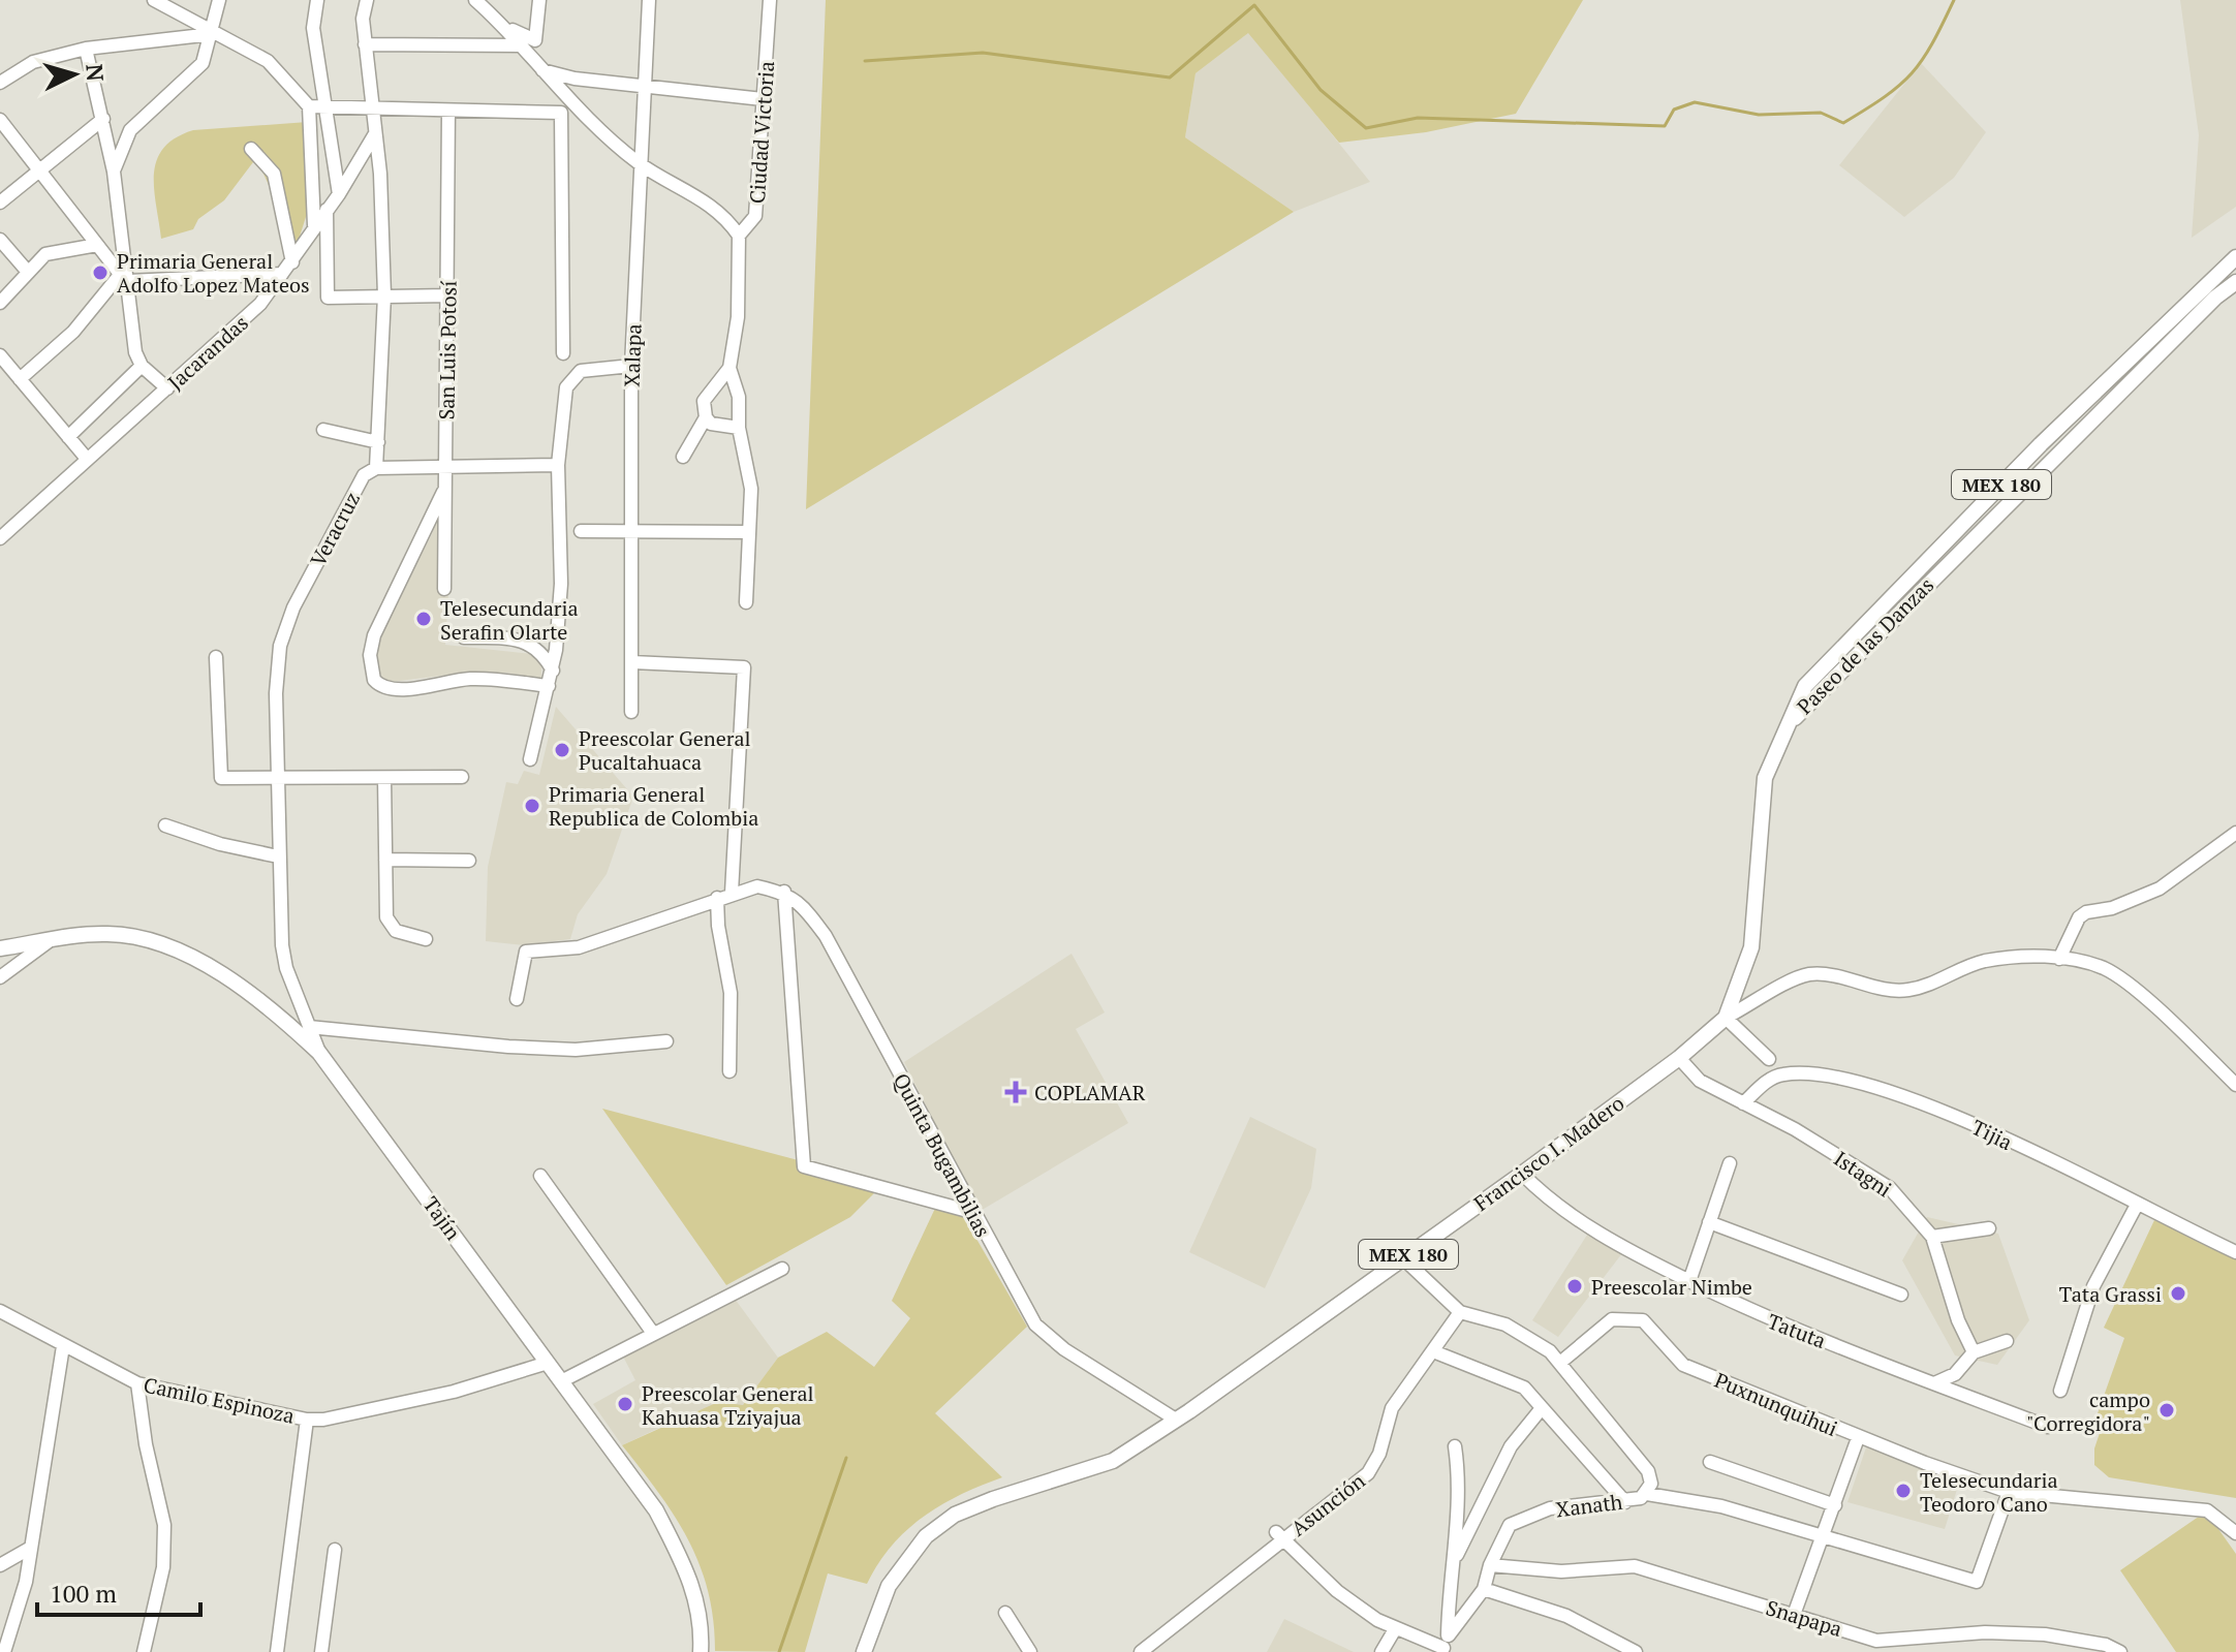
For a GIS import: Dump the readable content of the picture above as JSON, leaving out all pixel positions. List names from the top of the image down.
{
  "streets": {
    "main road": [
      "MEX 180",
      "Paseo de las Danzas",
      "Francisco I. Madero",
      "Tajín"
    ],
    "street": [
      "Ciudad Victoria",
      "San Luis Potosí",
      "Jacarandas",
      "Xalapa",
      "Veracruz",
      "Tijia",
      "Quinta Bugambilias",
      "Istagni",
      "Tatuta",
      "Camilo Espinoza",
      "Puxnunquihui",
      "Asunción",
      "Xanath",
      "Snapapa"
    ]
  },
  "crossings": [
    ["Veracruz", "Tajín"],
    ["Paseo de las Danzas", "Francisco I. Madero"],
    ["Tijia", "Istagni"],
    ["Francisco I. Madero", "Quinta Bugambilias"],
    ["Francisco I. Madero", "Istagni"],
    ["Francisco I. Madero", "Tatuta"],
    ["Francisco I. Madero", "Xanath"],
    ["Tajín", "Camilo Espinoza"],
    ["Puxnunquihui", "Xanath"],
    ["Asunción", "Xanath"],
    ["Xanath", "Snapapa"]
  ],
  "places": {
    "other": [
      "Primaria General Adolfo Lopez Mateos",
      "Telesecundaria Serafin Olarte",
      "Preescolar General Pucaltahuaca",
      "Primaria General Republica de Colombia",
      "Preescolar Nimbe",
      "Tata Grassi",
      "Preescolar General Kahuasa Tziyajua",
      "campo \"Corregidora\"",
      "Telesecundaria Teodoro Cano"
    ],
    "health": ["COPLAMAR"]
  },
  "scale_bar": "100 m",
  "north": "right"
}
